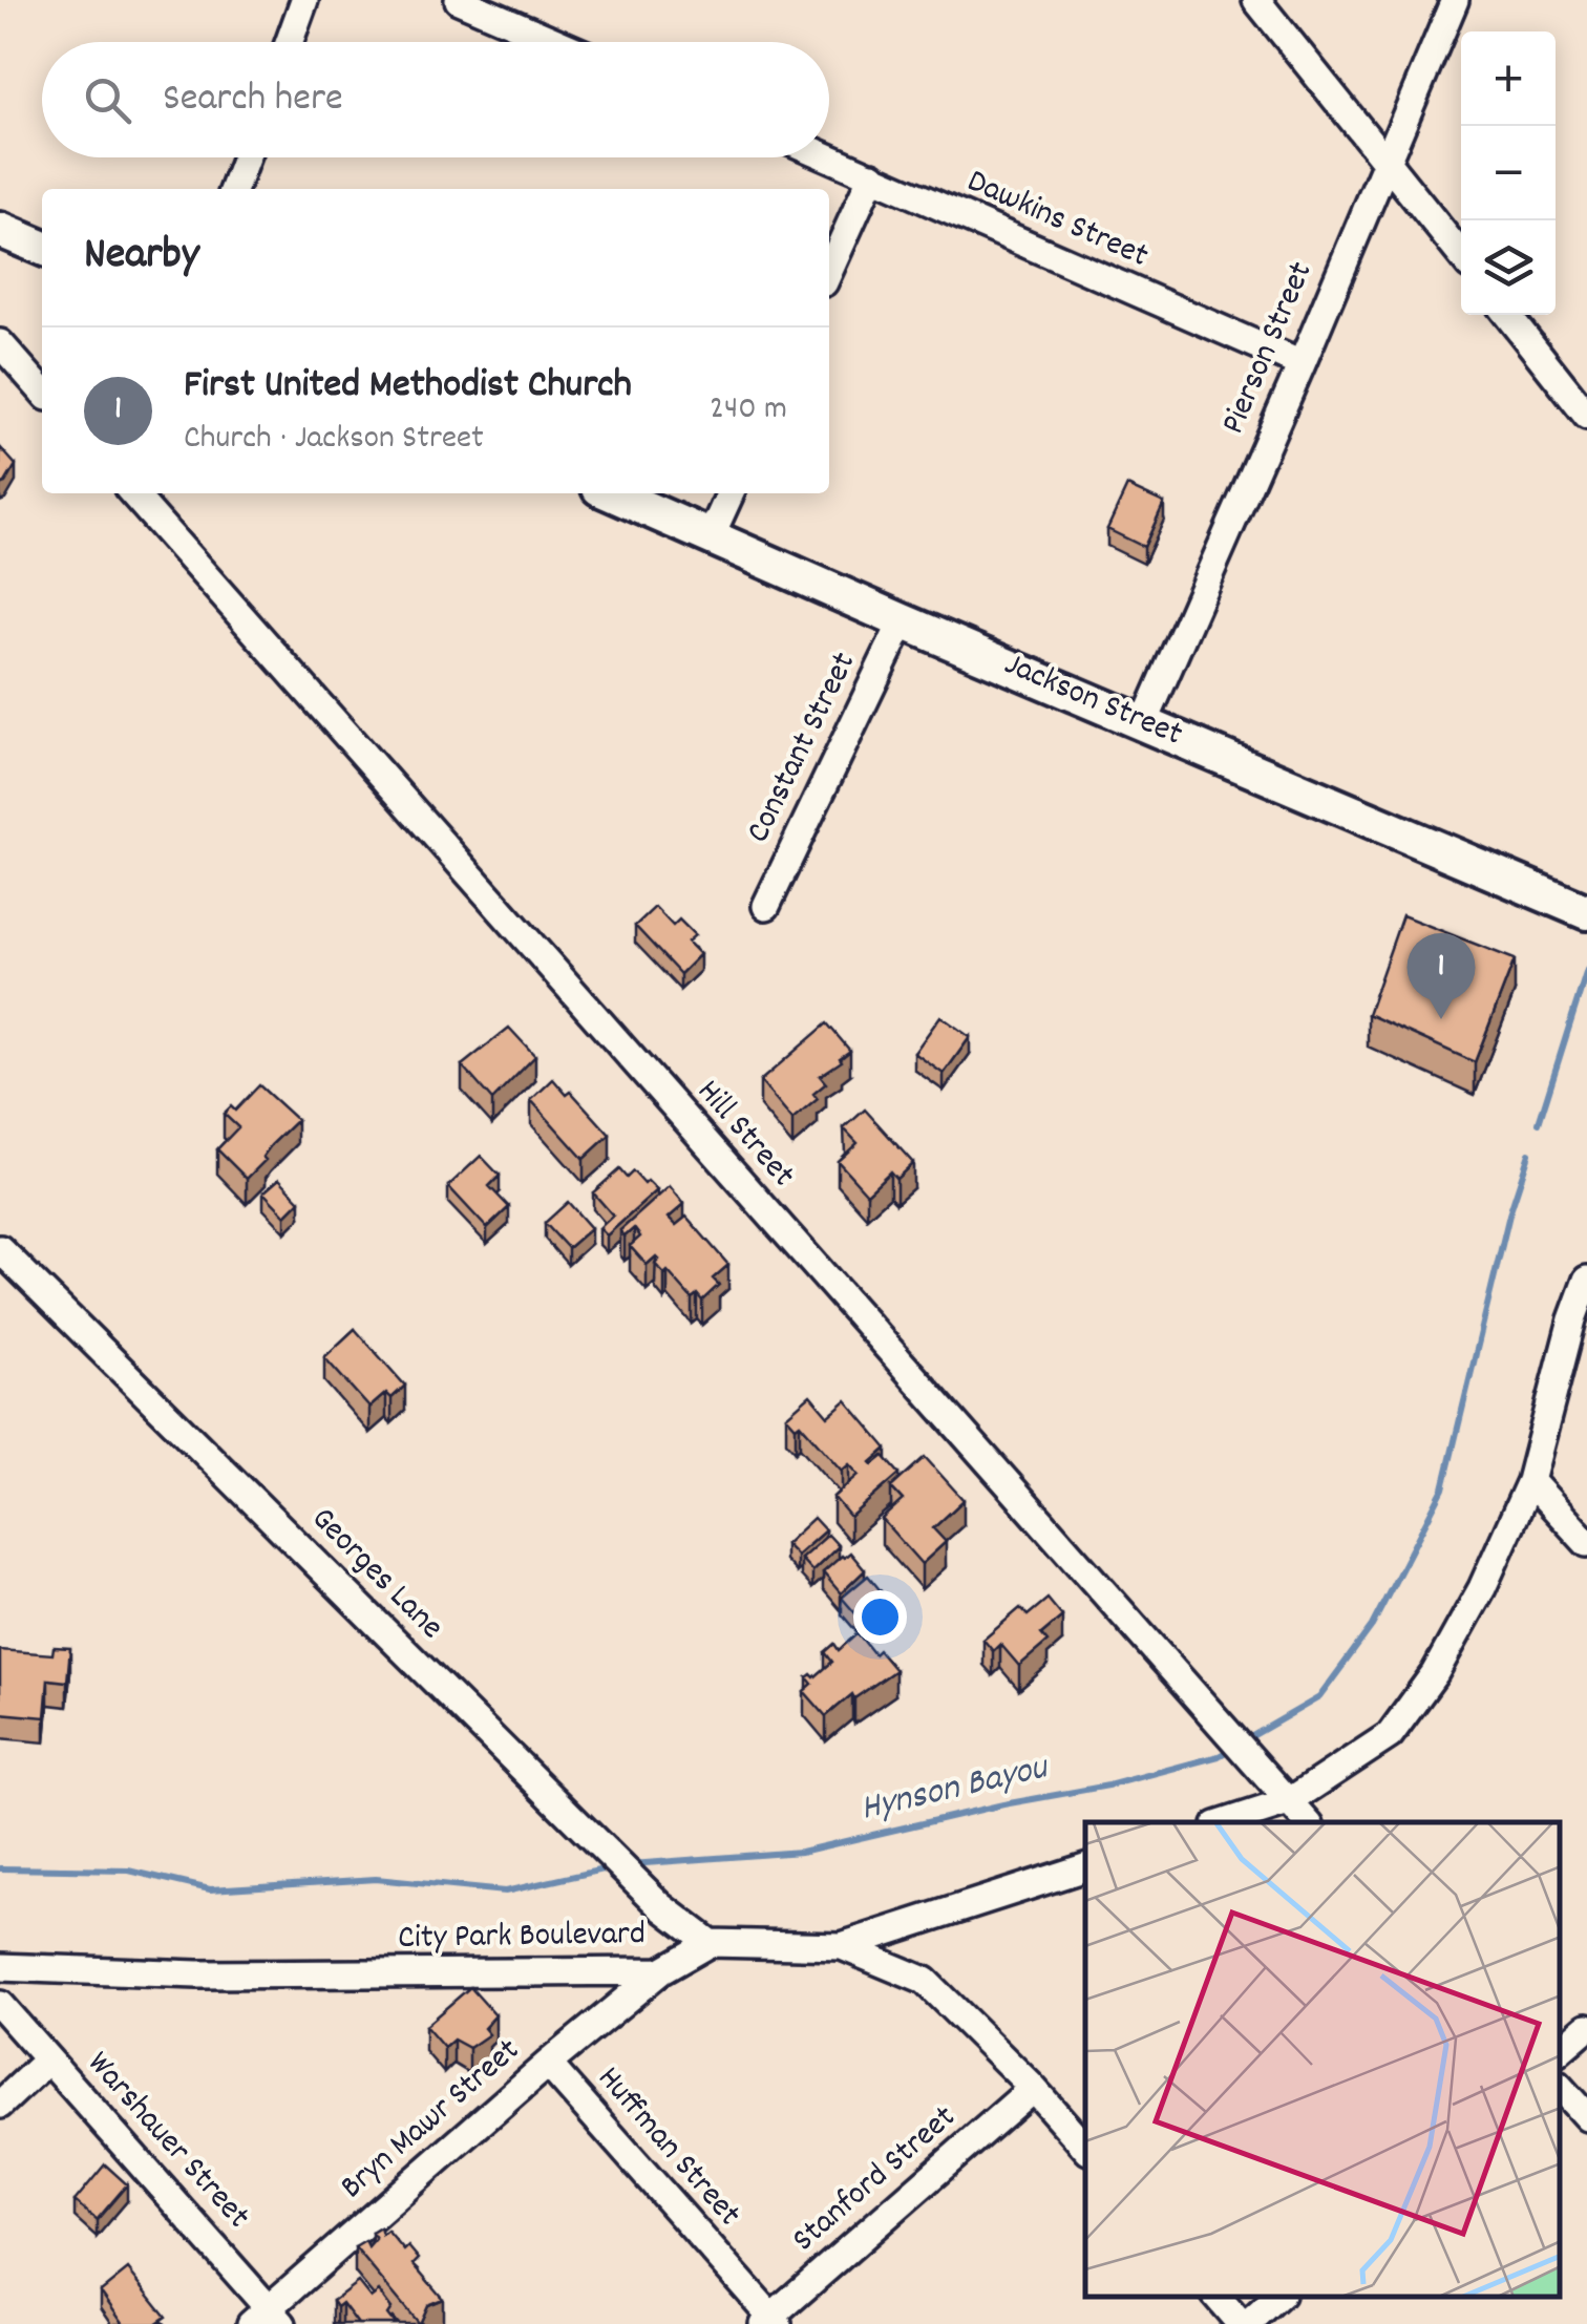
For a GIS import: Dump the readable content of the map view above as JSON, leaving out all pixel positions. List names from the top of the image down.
{
  "streets": {
    "main road": ["Jackson Street"],
    "street": [
      "Dawkins Street",
      "Pierson Street",
      "Constant Street",
      "Hill Street",
      "Georges Lane",
      "City Park Boulevard",
      "Bryn Mawr Street",
      "Warshauer Street",
      "Huffman Street",
      "Stanford Street"
    ]
  },
  "crossings": [
    ["Dawkins Street", "Pierson Street"],
    ["Pierson Street", "Jackson Street"],
    ["Jackson Street", "Constant Street"],
    ["Georges Lane", "City Park Boulevard"],
    ["City Park Boulevard", "Bryn Mawr Street"],
    ["Bryn Mawr Street", "Warshauer Street"],
    ["Bryn Mawr Street", "Huffman Street"],
    ["Huffman Street", "Stanford Street"]
  ],
  "water": ["Hynson Bayou"],
  "page": {
    "map_buttons": ["+", "−"],
    "search": "Search here",
    "heading": "Nearby",
    "list": [
      {
        "mark": "1",
        "name": "First United Methodist Church",
        "note": "Church · Jackson Street",
        "value": "240 m"
      }
    ],
    "pins": "1"
  }
}
